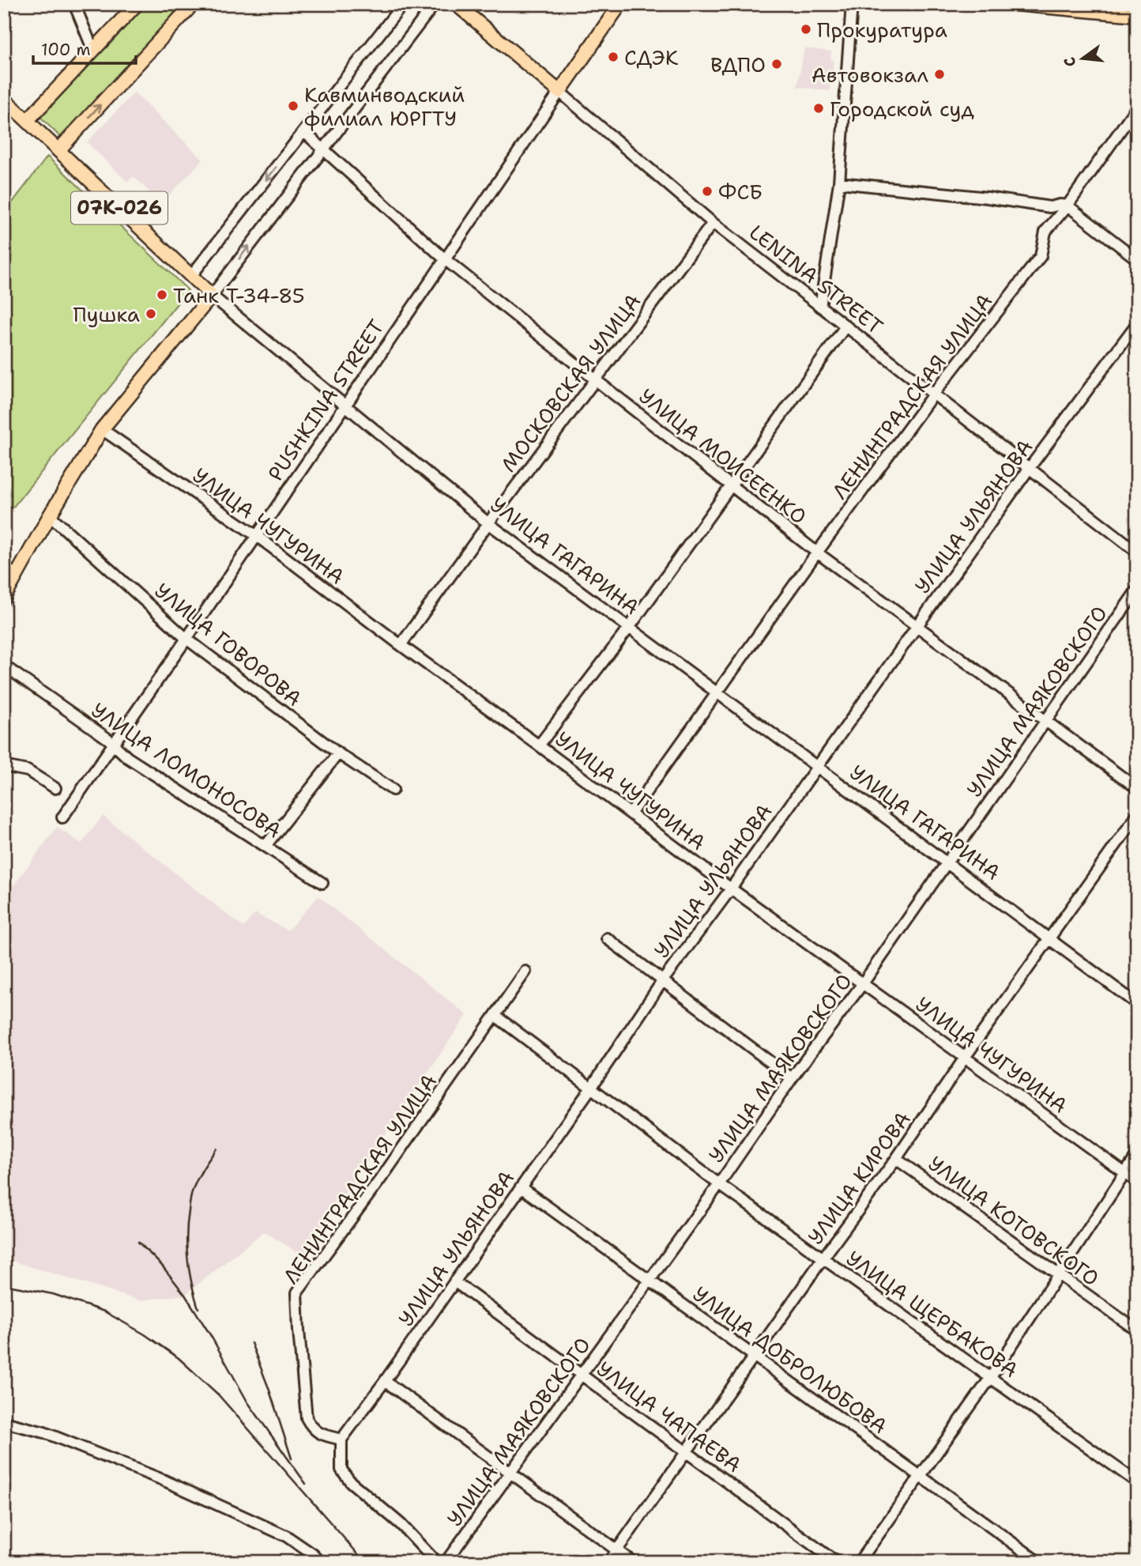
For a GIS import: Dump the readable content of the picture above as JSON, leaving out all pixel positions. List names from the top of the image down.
{
  "streets": {
    "main road": [
      "07К-026",
      "LENINA STREET",
      "PUSHKINA STREET",
      "УЛИЦА ГАГАРИНА"
    ],
    "street": [
      "МОСКОВСКАЯ УЛИЦА",
      "ЛЕНИНГРАДСКАЯ УЛИЦА",
      "УЛИЦА МОИСЕЕНКО",
      "УЛИЦА УЛЬЯНОВА",
      "УЛИЦА ЧУГУРИНА",
      "УЛИЦА ГОВОРОВА",
      "УЛИЦА МАЯКОВСКОГО",
      "УЛИЦА ЛОМОНОСОВА",
      "УЛИЦА КИРОВА",
      "УЛИЦА КОТОВСКОГО",
      "УЛИЦА ЩЕРБАКОВА",
      "УЛИЦА ДОБРОЛЮБОВА",
      "УЛИЦА ЧАПАЕВА"
    ]
  },
  "crossings": [
    ["LENINA STREET", "МОСКОВСКАЯ УЛИЦА"],
    ["LENINA STREET", "ЛЕНИНГРАДСКАЯ УЛИЦА"],
    ["LENINA STREET", "PUSHKINA STREET"],
    ["LENINA STREET", "УЛИЦА УЛЬЯНОВА"],
    ["МОСКОВСКАЯ УЛИЦА", "УЛИЦА МОИСЕЕНКО"],
    ["МОСКОВСКАЯ УЛИЦА", "УЛИЦА ЧУГУРИНА"],
    ["МОСКОВСКАЯ УЛИЦА", "УЛИЦА ГАГАРИНА"],
    ["ЛЕНИНГРАДСКАЯ УЛИЦА", "УЛИЦА МОИСЕЕНКО"],
    ["ЛЕНИНГРАДСКАЯ УЛИЦА", "УЛИЦА УЛЬЯНОВА"],
    ["ЛЕНИНГРАДСКАЯ УЛИЦА", "УЛИЦА ЧУГУРИНА"],
    ["ЛЕНИНГРАДСКАЯ УЛИЦА", "УЛИЦА ГАГАРИНА"],
    ["ЛЕНИНГРАДСКАЯ УЛИЦА", "УЛИЦА ЩЕРБАКОВА"],
    ["PUSHKINA STREET", "УЛИЦА МОИСЕЕНКО"],
    ["PUSHKINA STREET", "УЛИЦА ЧУГУРИНА"],
    ["PUSHKINA STREET", "УЛИЦА ГАГАРИНА"],
    ["PUSHKINA STREET", "УЛИЦА ГОВОРОВА"],
    ["PUSHKINA STREET", "УЛИЦА ЛОМОНОСОВА"],
    ["УЛИЦА МОИСЕЕНКО", "УЛИЦА УЛЬЯНОВА"],
    ["УЛИЦА МОИСЕЕНКО", "УЛИЦА МАЯКОВСКОГО"],
    ["УЛИЦА УЛЬЯНОВА", "УЛИЦА ЧУГУРИНА"],
    ["УЛИЦА УЛЬЯНОВА", "УЛИЦА ГАГАРИНА"],
    ["УЛИЦА УЛЬЯНОВА", "УЛИЦА ЩЕРБАКОВА"],
    ["УЛИЦА УЛЬЯНОВА", "УЛИЦА ДОБРОЛЮБОВА"],
    ["УЛИЦА УЛЬЯНОВА", "УЛИЦА ЧАПАЕВА"],
    ["УЛИЦА ЧУГУРИНА", "УЛИЦА МАЯКОВСКОГО"],
    ["УЛИЦА ЧУГУРИНА", "УЛИЦА КИРОВА"],
    ["УЛИЦА ГАГАРИНА", "УЛИЦА МАЯКОВСКОГО"],
    ["УЛИЦА ГАГАРИНА", "УЛИЦА КИРОВА"],
    ["УЛИЦА МАЯКОВСКОГО", "УЛИЦА ЩЕРБАКОВА"],
    ["УЛИЦА МАЯКОВСКОГО", "УЛИЦА ДОБРОЛЮБОВА"],
    ["УЛИЦА МАЯКОВСКОГО", "УЛИЦА ЧАПАЕВА"],
    ["УЛИЦА КИРОВА", "УЛИЦА КОТОВСКОГО"],
    ["УЛИЦА КИРОВА", "УЛИЦА ЩЕРБАКОВА"],
    ["УЛИЦА КИРОВА", "УЛИЦА ДОБРОЛЮБОВА"],
    ["УЛИЦА КИРОВА", "УЛИЦА ЧАПАЕВА"]
  ],
  "places": [
    "Прокуратура",
    "СДЭК",
    "ВДПО",
    "Автовокзал",
    "Кавминводский филиал ЮРГТУ",
    "Городской суд",
    "ФСБ",
    "Танк Т-34-85",
    "Пушка"
  ],
  "scale_bar": "100 m",
  "north": "left"
}
